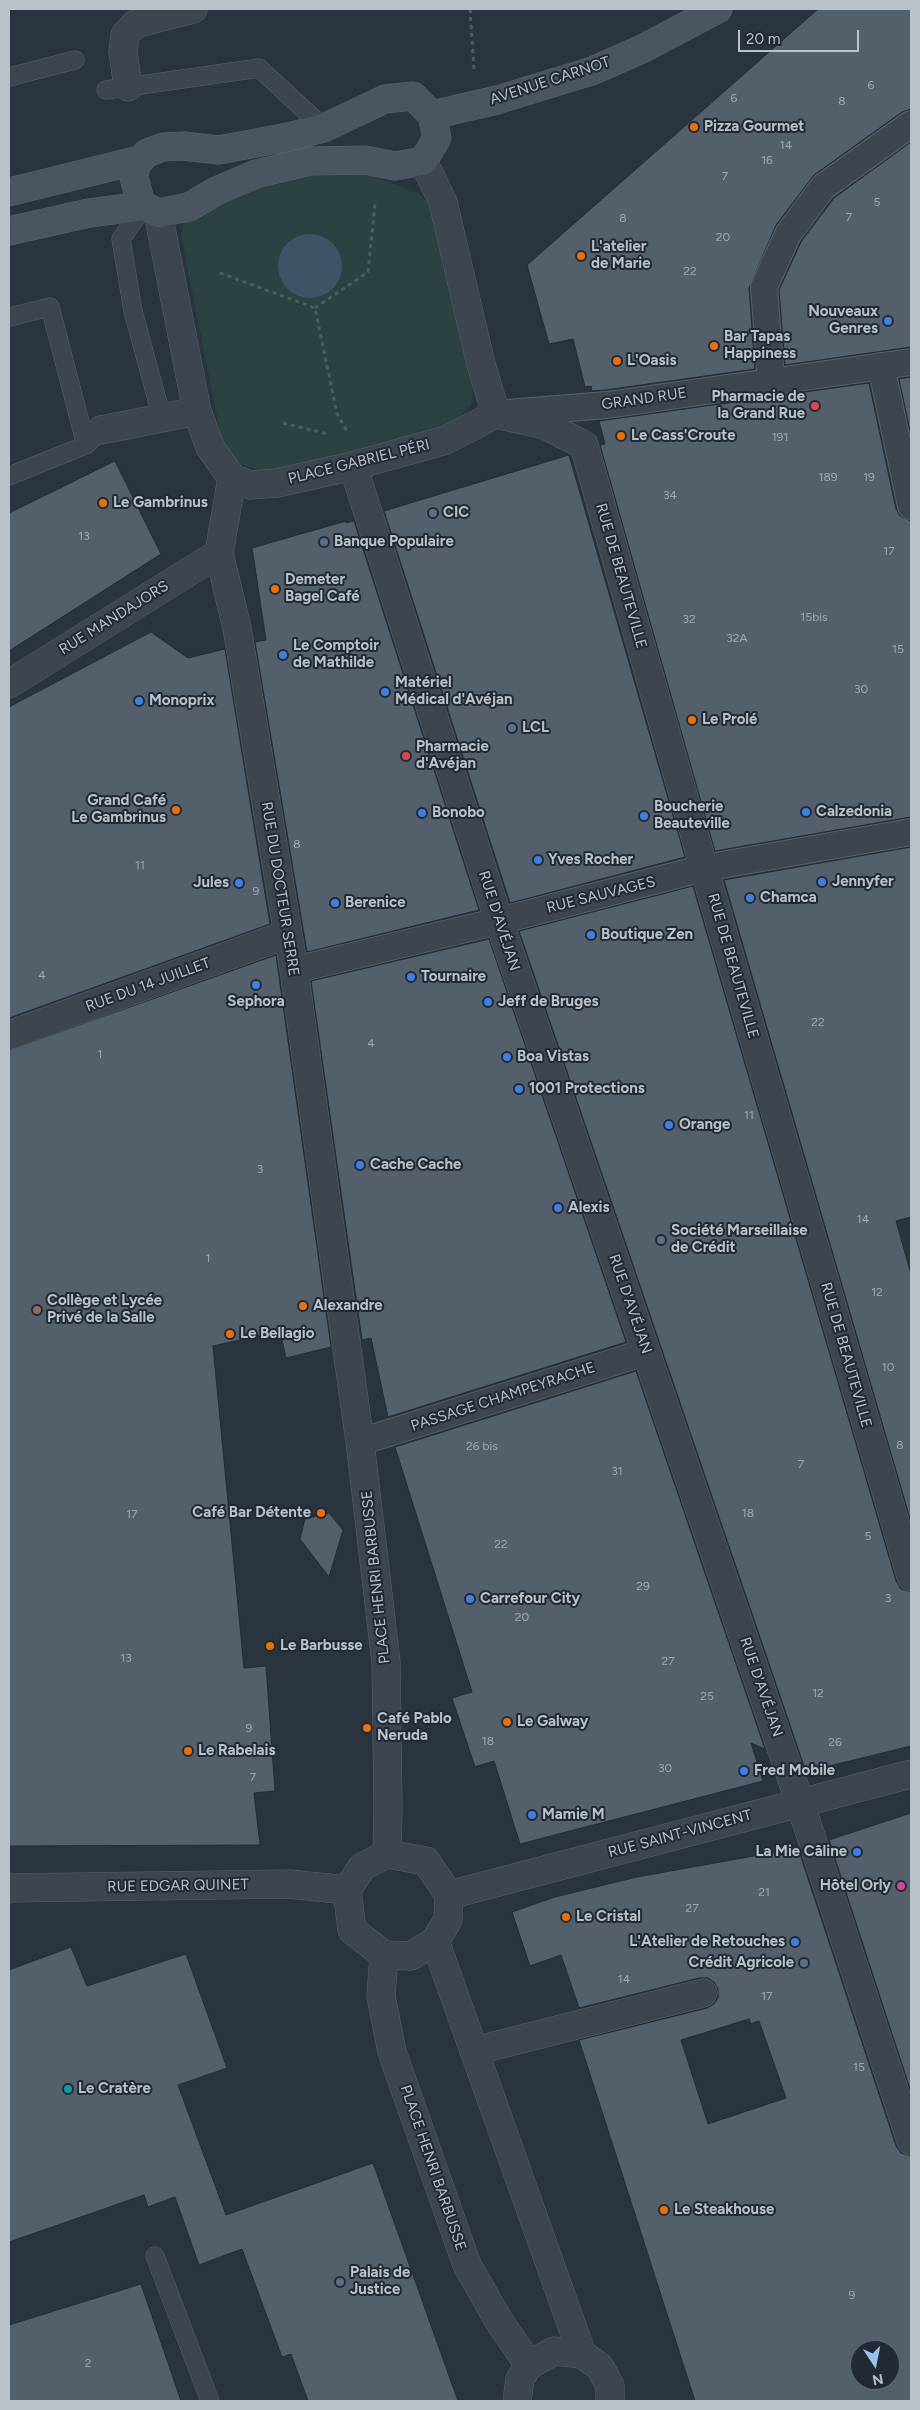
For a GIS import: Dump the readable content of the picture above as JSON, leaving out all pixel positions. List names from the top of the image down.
{
  "streets": {
    "main road": ["AVENUE CARNOT"],
    "street": [
      "GRAND RUE",
      "PLACE GABRIEL PÉRI",
      "RUE DE BEAUTEVILLE",
      "RUE MANDAJORS",
      "RUE DU DOCTEUR SERRE",
      "RUE SAUVAGES",
      "RUE D'AVÉJAN",
      "RUE DU 14 JUILLET",
      "PASSAGE CHAMPEYRACHE",
      "PLACE HENRI BARBUSSE",
      "RUE SAINT-VINCENT",
      "RUE EDGAR QUINET"
    ]
  },
  "crossings": [
    ["GRAND RUE", "PLACE GABRIEL PÉRI"],
    ["GRAND RUE", "RUE DE BEAUTEVILLE"],
    ["PLACE GABRIEL PÉRI", "RUE DE BEAUTEVILLE"],
    ["PLACE GABRIEL PÉRI", "RUE DU DOCTEUR SERRE"],
    ["PLACE GABRIEL PÉRI", "RUE D'AVÉJAN"],
    ["RUE DE BEAUTEVILLE", "RUE SAUVAGES"],
    ["RUE MANDAJORS", "RUE DU DOCTEUR SERRE"],
    ["RUE DU DOCTEUR SERRE", "RUE SAUVAGES"],
    ["RUE DU DOCTEUR SERRE", "RUE DU 14 JUILLET"],
    ["RUE DU DOCTEUR SERRE", "PLACE HENRI BARBUSSE"],
    ["RUE SAUVAGES", "RUE D'AVÉJAN"],
    ["RUE D'AVÉJAN", "PASSAGE CHAMPEYRACHE"],
    ["RUE D'AVÉJAN", "RUE SAINT-VINCENT"],
    ["PASSAGE CHAMPEYRACHE", "PLACE HENRI BARBUSSE"],
    ["PLACE HENRI BARBUSSE", "RUE SAINT-VINCENT"],
    ["PLACE HENRI BARBUSSE", "RUE EDGAR QUINET"],
    ["RUE SAINT-VINCENT", "RUE EDGAR QUINET"]
  ],
  "places": [
    "Pizza Gourmet",
    "L'atelier de Marie",
    "Nouveaux Genres",
    "Bar Tapas Happiness",
    "L'Oasis",
    "Pharmacie de la Grand Rue",
    "Le Cass'Croute",
    "Le Gambrinus",
    "CIC",
    "Banque Populaire",
    "Demeter Bagel Café",
    "Le Comptoir de Mathilde",
    "Matériel Médical d'Avéjan",
    "Monoprix",
    "Le Prolé",
    "LCL",
    "Pharmacie d'Avéjan",
    "Grand Café Le Gambrinus",
    "Calzedonia",
    "Bonobo",
    "Boucherie Beauteville",
    "Yves Rocher",
    "Jennyfer",
    "Jules",
    "Chamca",
    "Berenice",
    "Boutique Zen",
    "Tournaire",
    "Sephora",
    "Jeff de Bruges",
    "Boa Vistas",
    "1001 Protections",
    "Orange",
    "Cache Cache",
    "Alexis",
    "Société Marseillaise de Crédit",
    "Alexandre",
    "Collège et Lycée Privé de la Salle",
    "Le Bellagio",
    "Café Bar Détente",
    "Carrefour City",
    "Le Barbusse",
    "Le Galway",
    "Café Pablo Neruda",
    "Le Rabelais",
    "Fred Mobile",
    "Mamie M",
    "La Mie Câline",
    "Hôtel Orly",
    "Le Cristal",
    "L'Atelier de Retouches",
    "Crédit Agricole",
    "Le Cratère",
    "Le Steakhouse",
    "Palais de Justice"
  ],
  "house_numbers": [
    "6",
    "6",
    "8",
    "14",
    "16",
    "7",
    "5",
    "7",
    "8",
    "20",
    "22",
    "191",
    "189",
    "19",
    "34",
    "13",
    "17",
    "15bis",
    "32",
    "32A",
    "15",
    "30",
    "8",
    "11",
    "9",
    "4",
    "22",
    "4",
    "1",
    "11",
    "3",
    "14",
    "1",
    "12",
    "10",
    "8",
    "26 bis",
    "7",
    "31",
    "18",
    "17",
    "5",
    "22",
    "29",
    "3",
    "20",
    "13",
    "27",
    "12",
    "25",
    "9",
    "18",
    "26",
    "30",
    "7",
    "21",
    "27",
    "14",
    "17",
    "15",
    "9",
    "2"
  ],
  "scale_bar": "20 m",
  "north": "bottom"
}
